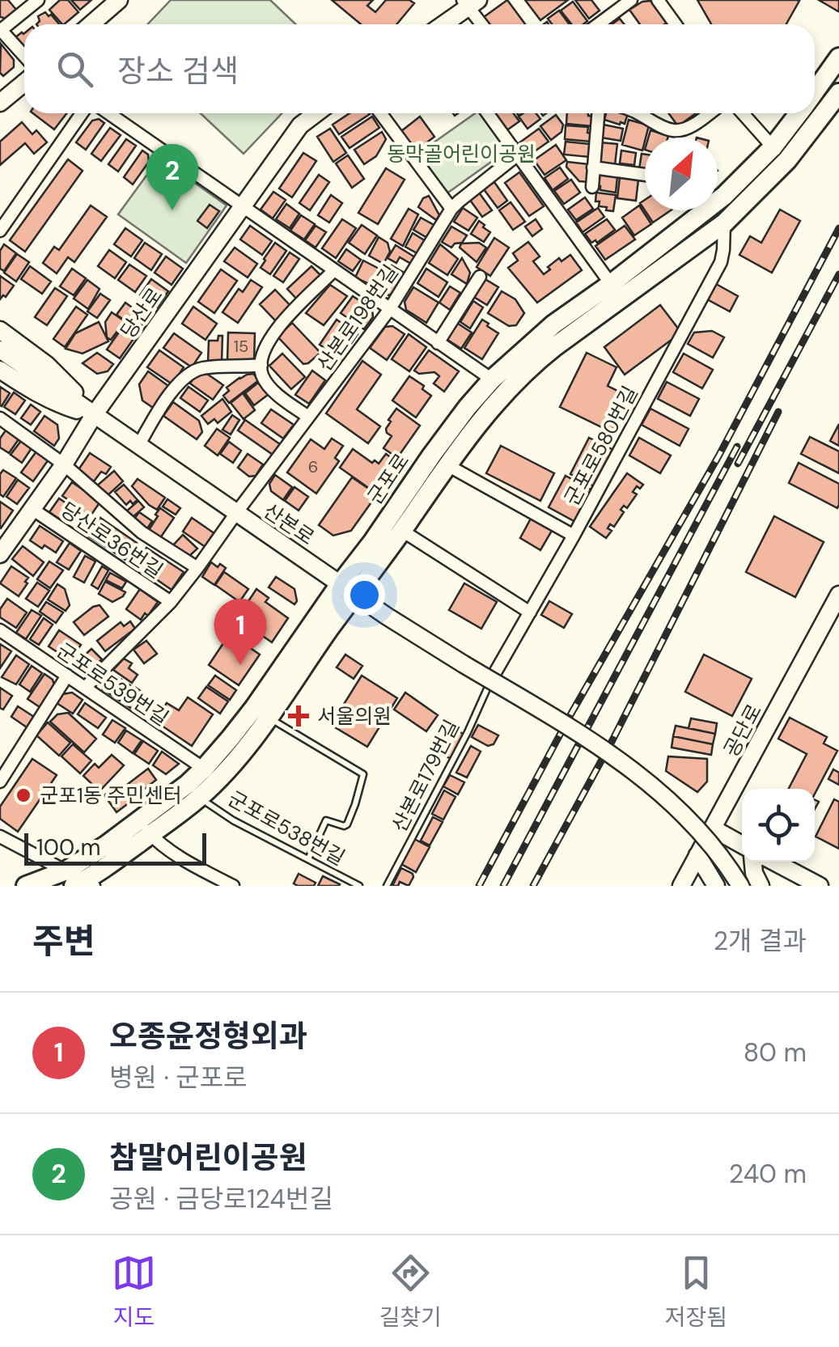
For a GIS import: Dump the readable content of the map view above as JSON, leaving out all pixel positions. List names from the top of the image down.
{
  "streets": {
    "main road": ["군포로"],
    "street": [
      "당산로",
      "산본로198번길",
      "군포로580번길",
      "산본로",
      "당산로36번길",
      "군포로539번길",
      "공단로"
    ],
    "lane": ["산본로179번길", "군포로538번길"]
  },
  "crossings": [
    ["당산로", "산본로"],
    ["당산로", "당산로36번길"],
    ["산본로198번길", "산본로"],
    ["산본로198번길", "당산로36번길"],
    ["산본로198번길", "군포로539번길"],
    ["군포로580번길", "군포로"],
    ["군포로580번길", "산본로179번길"],
    ["군포로", "산본로"],
    ["군포로", "군포로539번길"],
    ["군포로", "군포로538번길"]
  ],
  "parks": ["동막골어린이공원"],
  "places": {
    "health": ["서울의원"],
    "other": ["군포1동 주민센터"]
  },
  "house_numbers": ["15", "6"],
  "scale_bar": "100 m",
  "north": "top right",
  "page": {
    "search": "장소 검색",
    "pins": ["2", "1"],
    "scale": "100 m",
    "heading": ["주변", "2개 결과"],
    "list": [
      {
        "mark": "1",
        "name": "오종윤정형외과",
        "note": "병원 · 군포로",
        "value": "80 m"
      },
      {
        "mark": "2",
        "name": "참말어린이공원",
        "note": "공원 · 금당로124번길",
        "value": "240 m"
      }
    ],
    "nav": ["지도", "길찾기", "저장됨"]
  }
}
